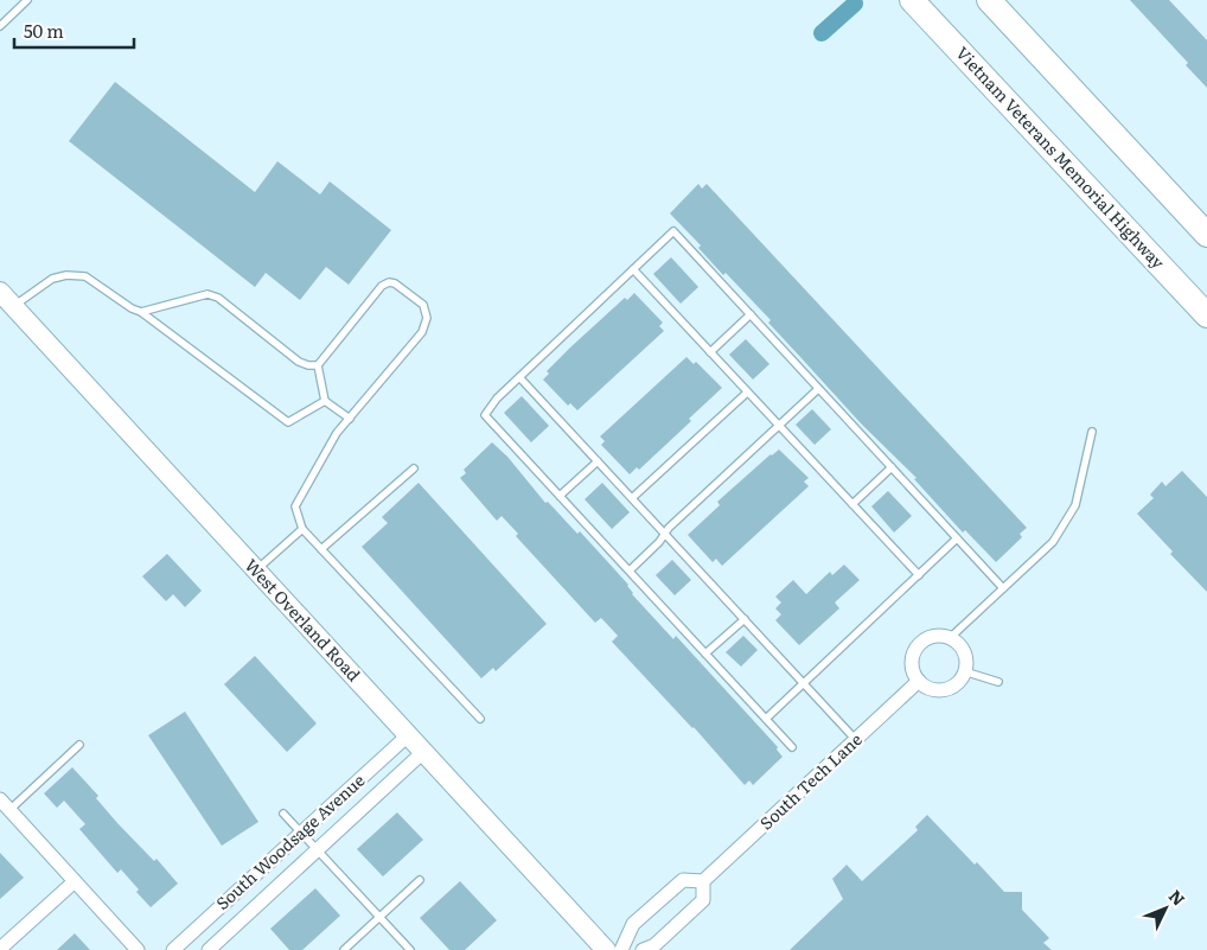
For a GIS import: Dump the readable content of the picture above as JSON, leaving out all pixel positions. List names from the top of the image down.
{
  "streets": {
    "highway": ["Vietnam Veterans Memorial Highway"],
    "street": ["West Overland Road", "South Tech Lane", "South Woodsage Avenue"]
  },
  "crossings": [
    ["West Overland Road", "South Woodsage Avenue"]
  ],
  "scale_bar": "50 m",
  "north": "top right"
}
